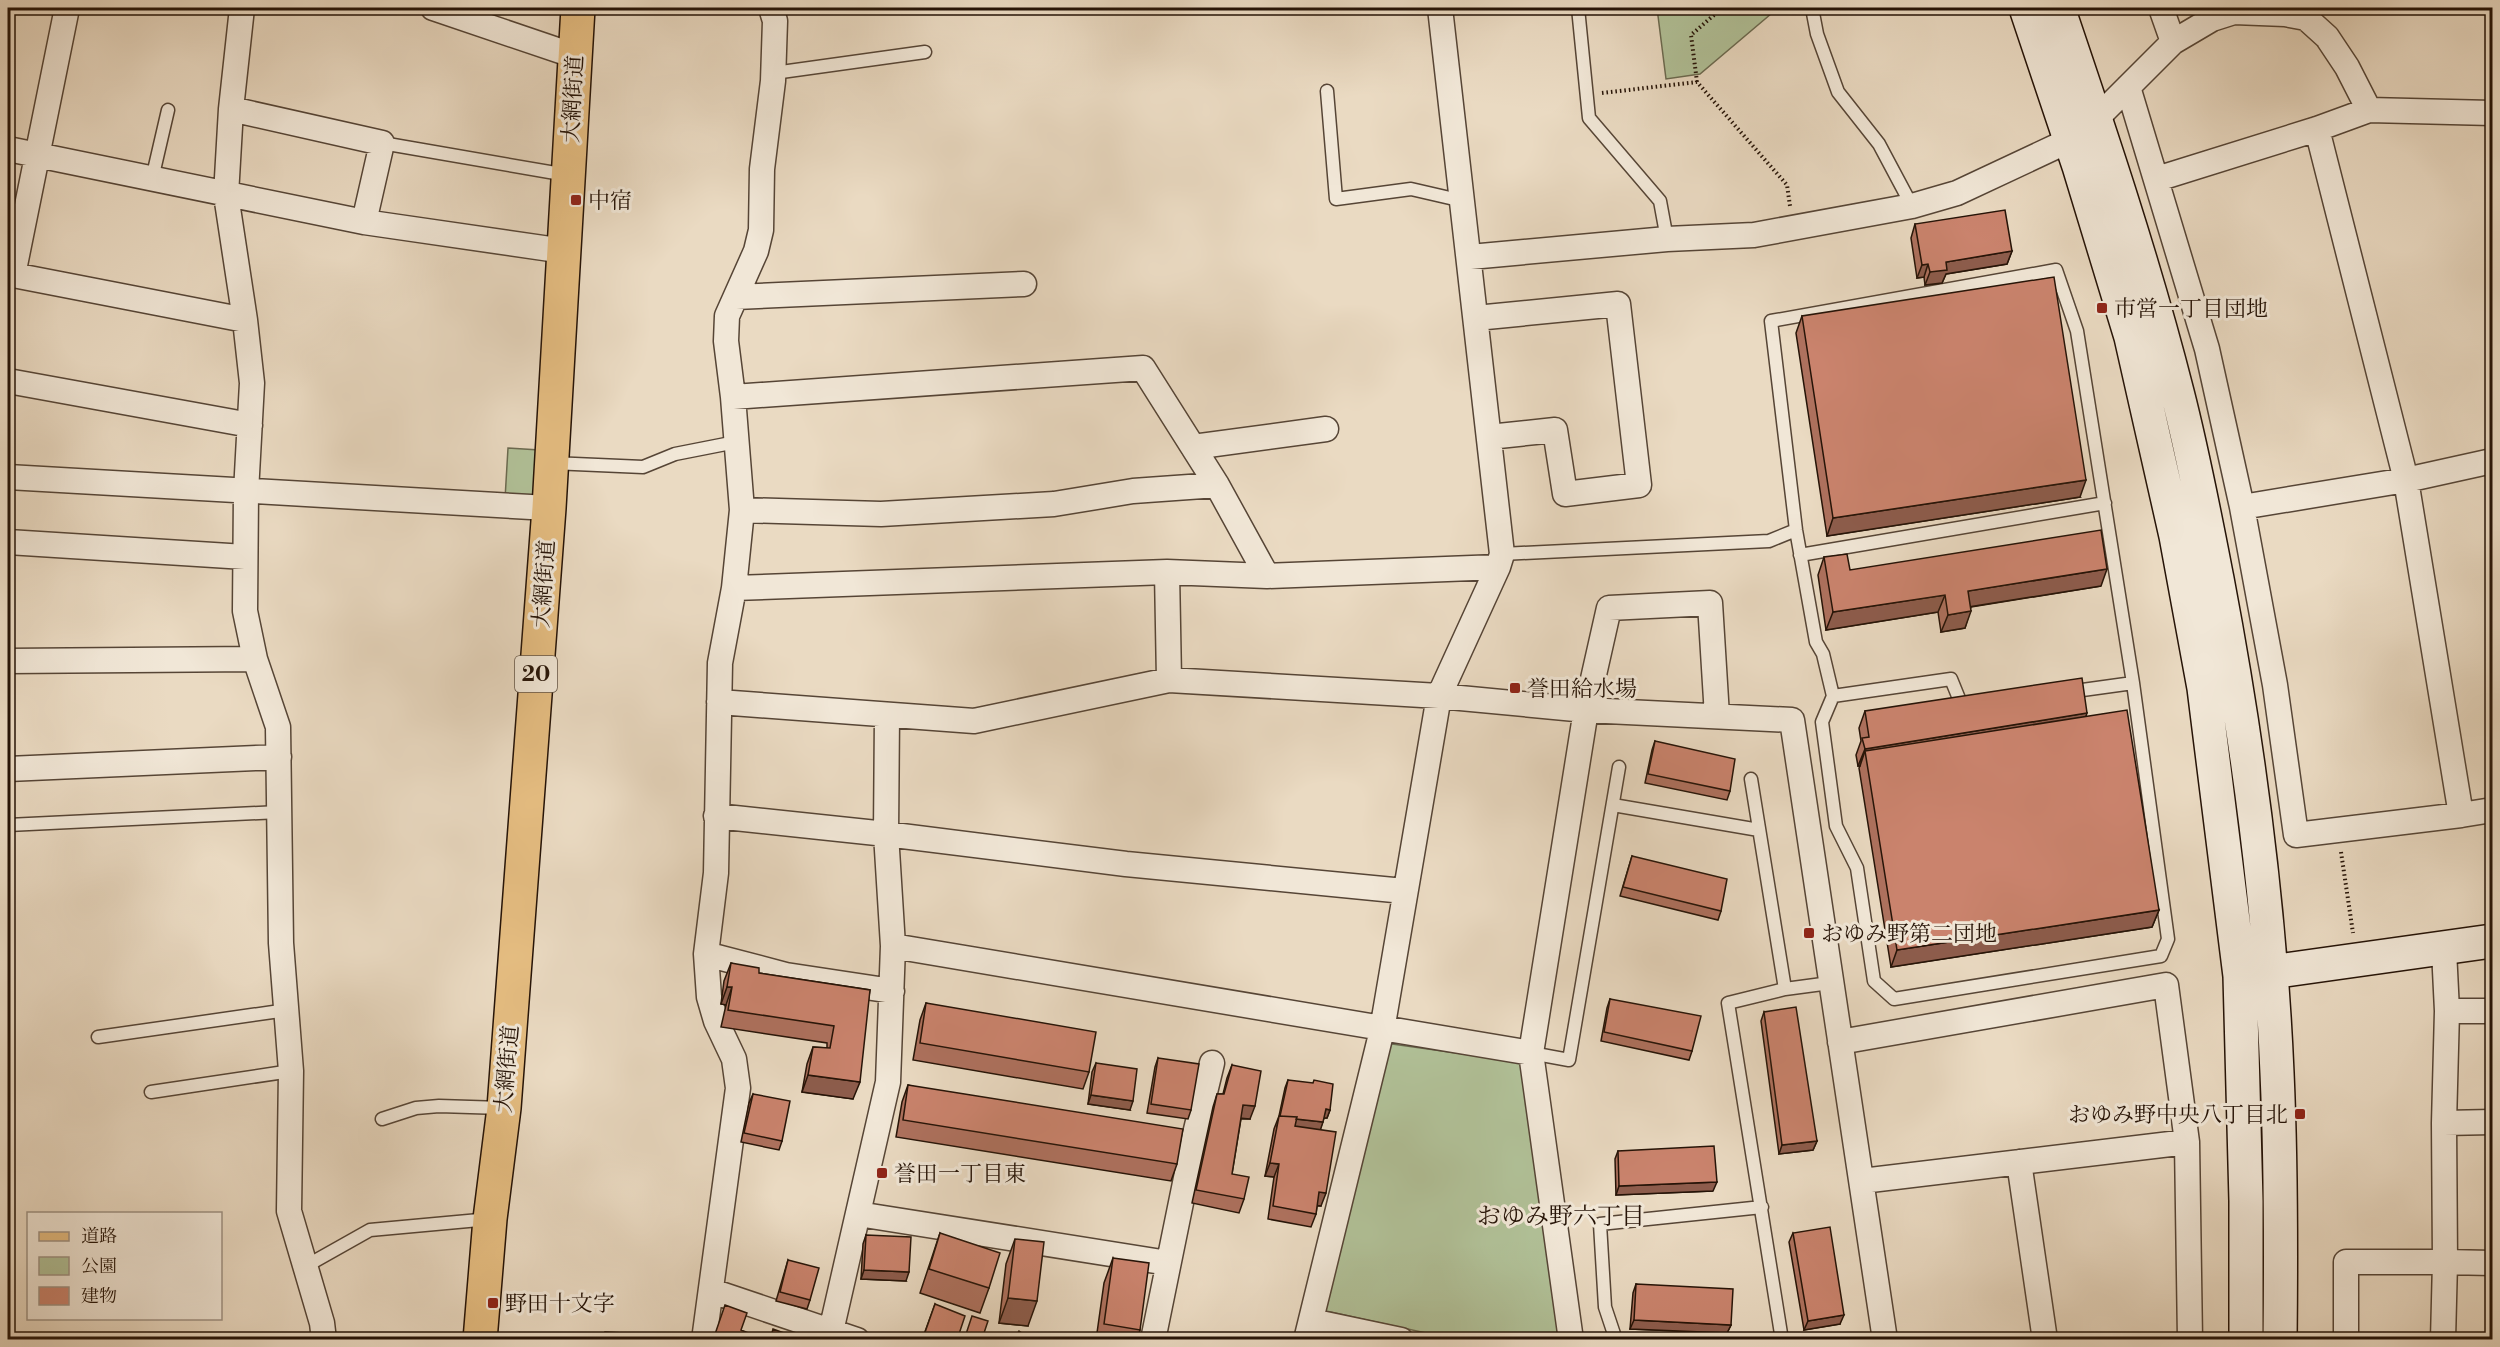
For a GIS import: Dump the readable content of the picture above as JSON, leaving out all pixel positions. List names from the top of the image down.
{
  "streets": {
    "main road": ["大網街道", "20"]
  },
  "districts": ["おゆみ野六丁目"],
  "places": {
    "transit": [
      "中宿",
      "市営一丁目団地",
      "誉田給水場",
      "おゆみ野第二団地",
      "おゆみ野中央八丁目北",
      "誉田一丁目東",
      "野田十文字"
    ]
  },
  "legend": ["道路", "公園", "建物"]
}
